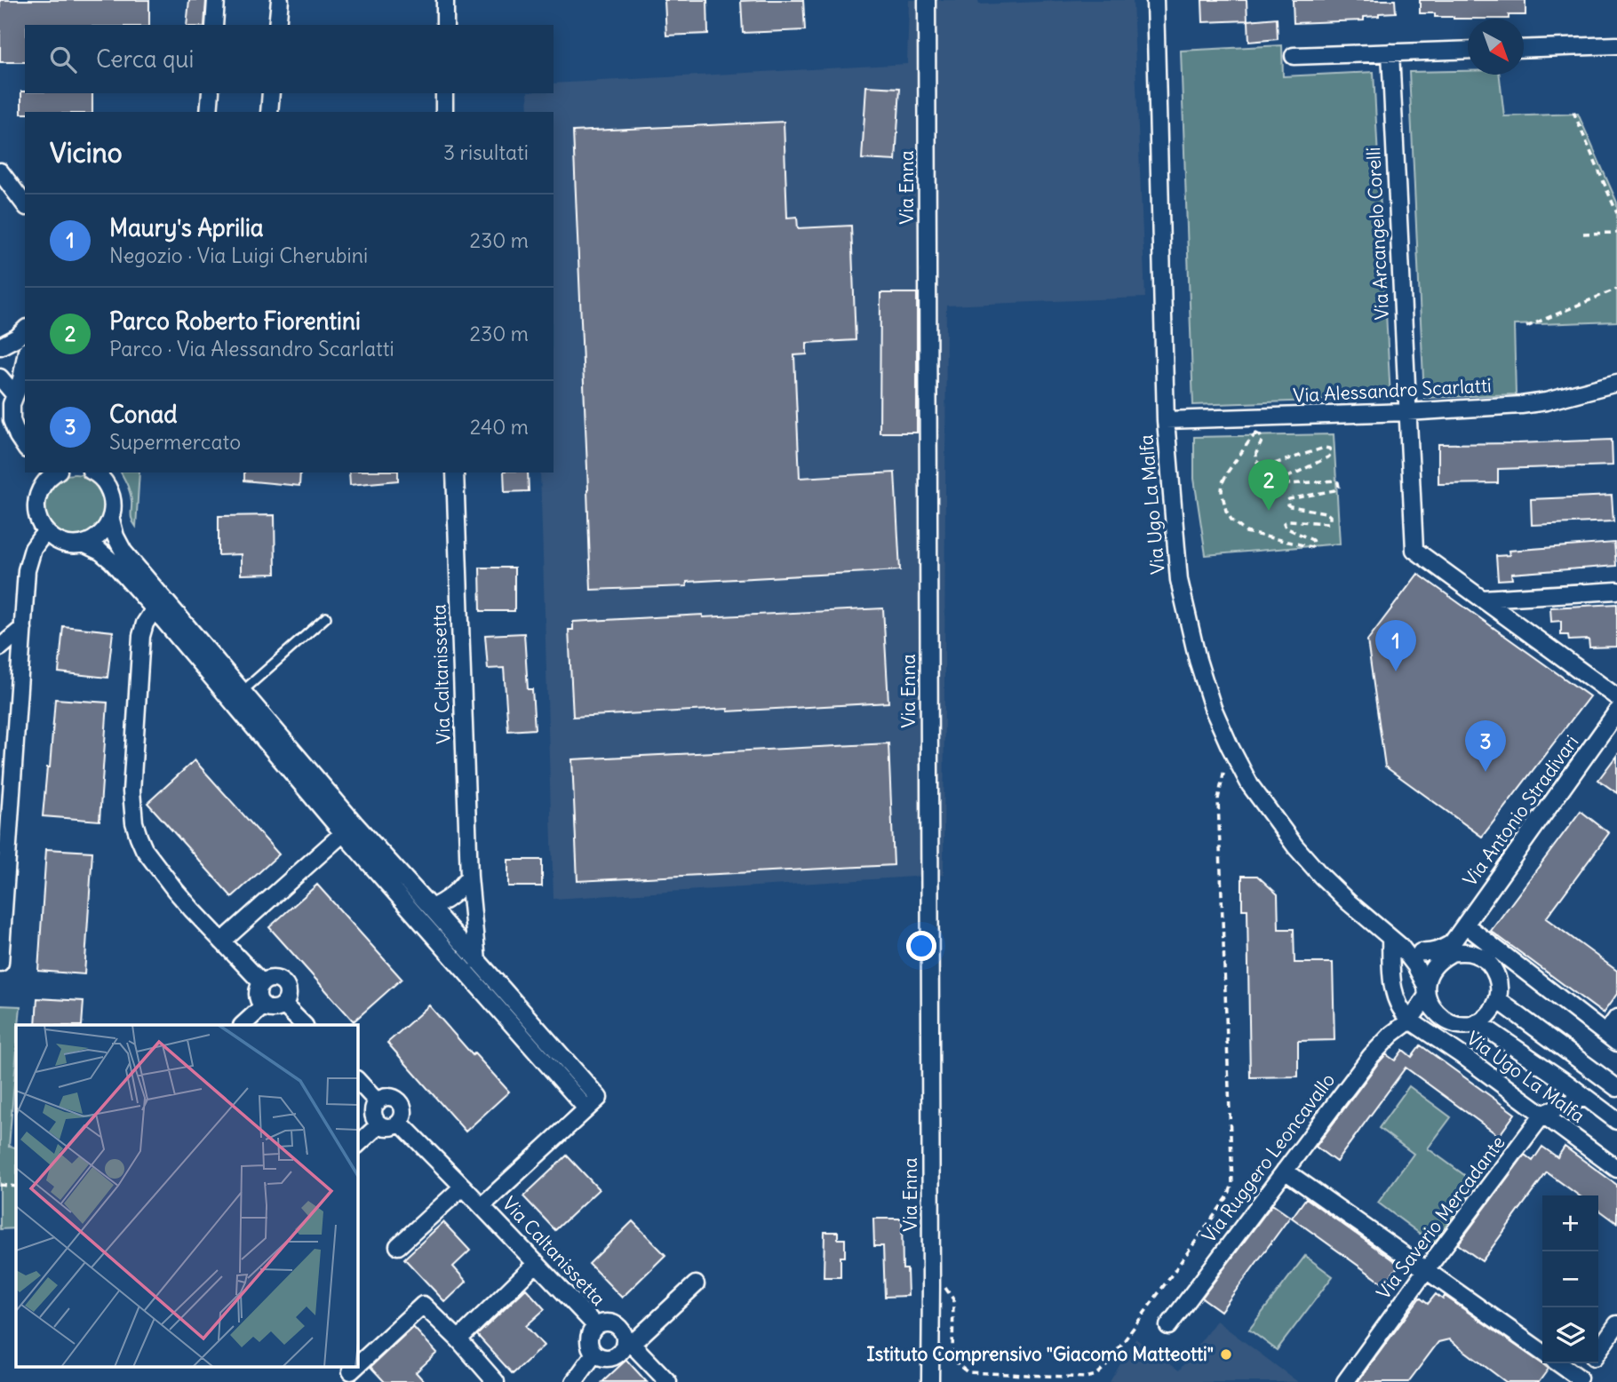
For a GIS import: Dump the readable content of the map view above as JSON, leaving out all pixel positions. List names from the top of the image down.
{
  "streets": {
    "street": [
      "Via Enna",
      "Via Arcangelo Corelli",
      "Via Alessandro Scarlatti",
      "Via Ugo La Malfa",
      "Via Caltanissetta",
      "Via Antonio Stradivari",
      "Via Ruggero Leoncavallo",
      "Via Saverio Mercadante"
    ]
  },
  "crossings": [
    ["Via Arcangelo Corelli", "Via Alessandro Scarlatti"],
    ["Via Alessandro Scarlatti", "Via Ugo La Malfa"],
    ["Via Ugo La Malfa", "Via Antonio Stradivari"],
    ["Via Ugo La Malfa", "Via Ruggero Leoncavallo"],
    ["Via Ugo La Malfa", "Via Saverio Mercadante"]
  ],
  "places": ["Istituto Comprensivo \"Giacomo Matteotti\""],
  "north": "bottom right",
  "page": {
    "search": "Cerca qui",
    "heading": ["Vicino", "3 risultati"],
    "list": [
      {
        "mark": "1",
        "name": "Maury's Aprilia",
        "note": "Negozio · Via Luigi Cherubini",
        "value": "230 m"
      },
      {
        "mark": "2",
        "name": "Parco Roberto Fiorentini",
        "note": "Parco · Via Alessandro Scarlatti",
        "value": "230 m"
      },
      {
        "mark": "3",
        "name": "Conad",
        "note": "Supermercato",
        "value": "240 m"
      }
    ],
    "pins": ["2", "1", "3"],
    "map_buttons": ["+", "−"]
  }
}
